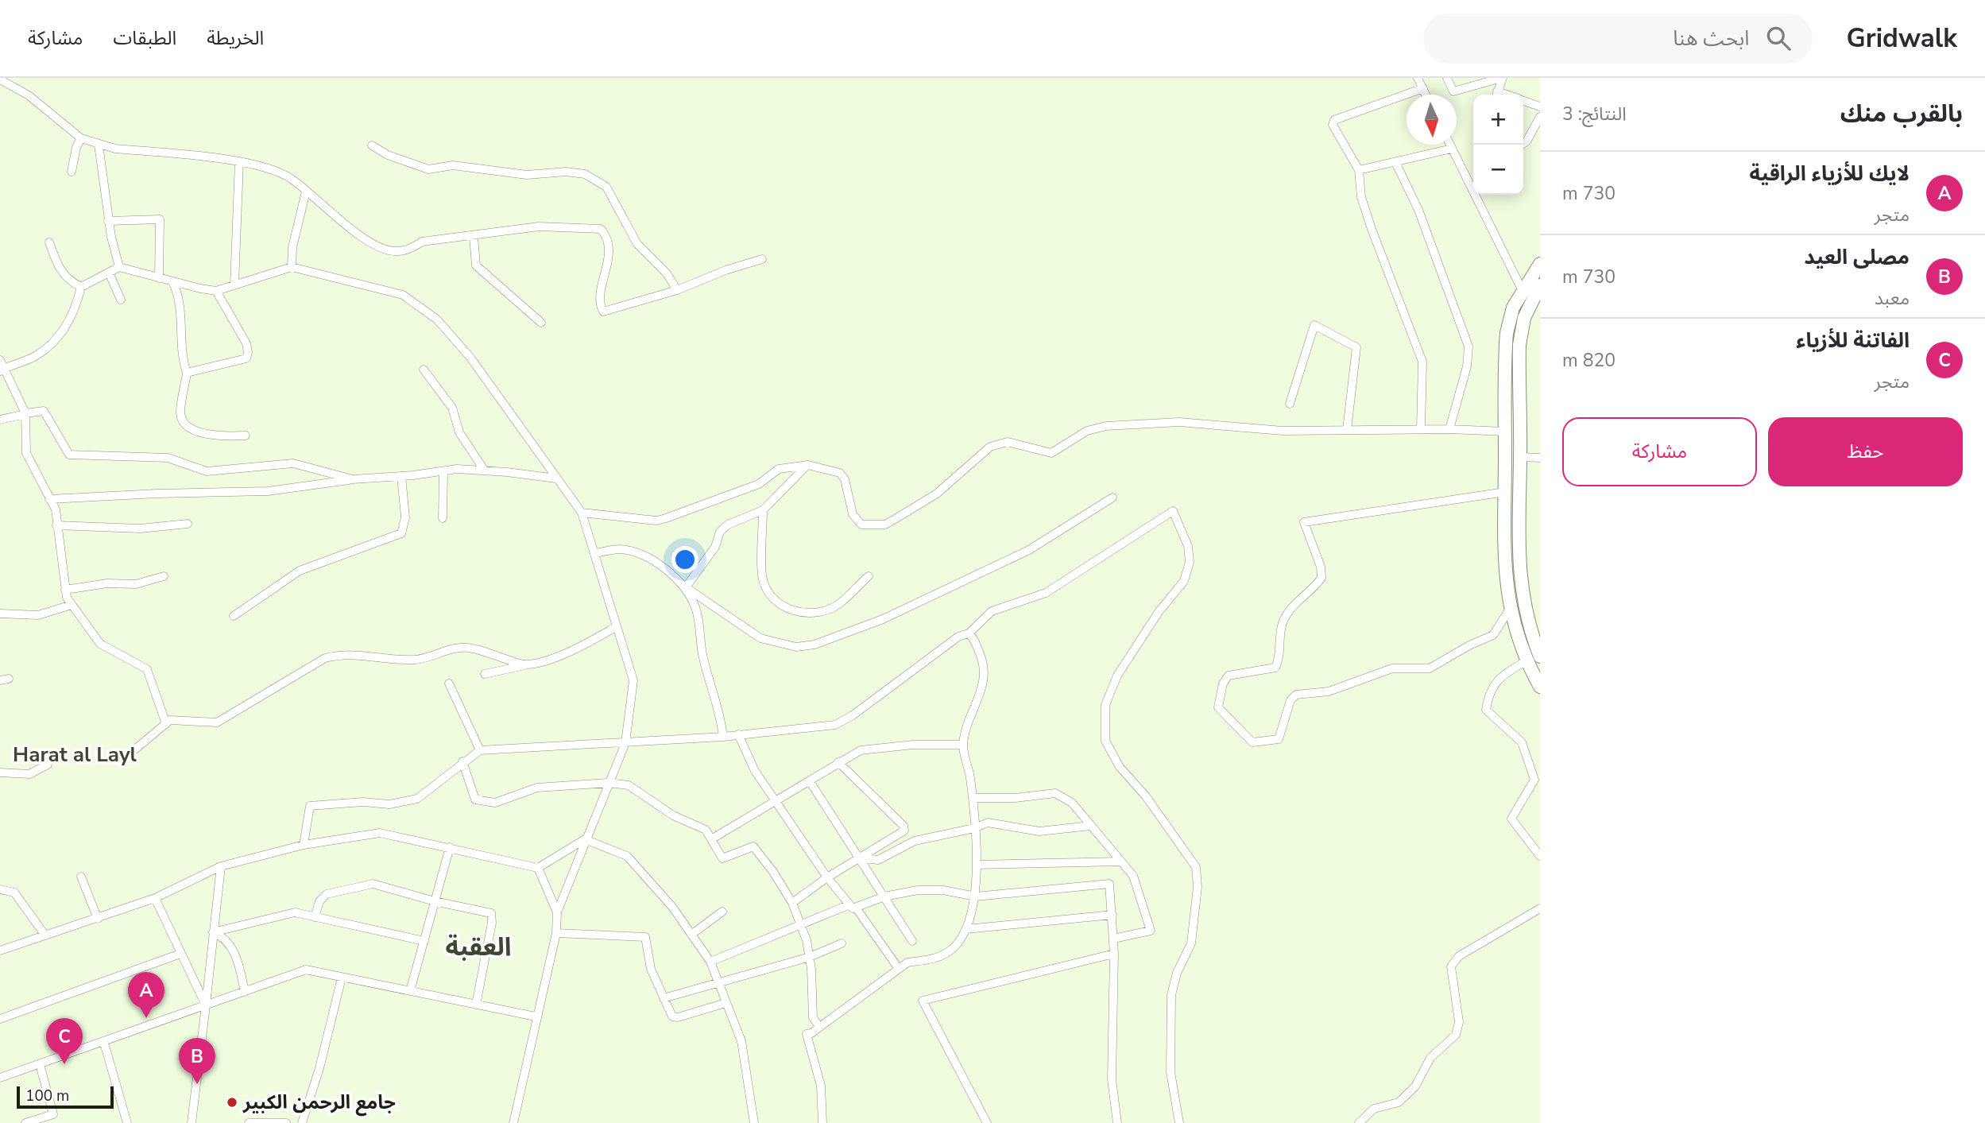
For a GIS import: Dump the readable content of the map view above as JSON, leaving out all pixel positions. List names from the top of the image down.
{
  "districts": ["Harat al Layl", "العقبة"],
  "places": ["جامع الرحمن الكبير"],
  "scale_bar": "100 m",
  "north": "bottom",
  "page": {
    "header": "Gridwalk",
    "search": "ابحث هنا",
    "nav": ["الخريطة", "الطبقات", "مشاركة"],
    "heading": ["بالقرب منك", "النتائج: 3"],
    "map_buttons": ["+", "−"],
    "list": [
      {
        "mark": "A",
        "name": "لايك للأزياء الراقية",
        "note": "متجر",
        "value": "730 m"
      },
      {
        "mark": "B",
        "name": "مصلى العيد",
        "note": "معبد",
        "value": "730 m"
      },
      {
        "mark": "C",
        "name": "الفاتنة للأزياء",
        "note": "متجر",
        "value": "820 m"
      }
    ],
    "buttons": ["حفظ", "مشاركة"],
    "pins": ["A", "C", "B"],
    "scale": "100 m"
  }
}
